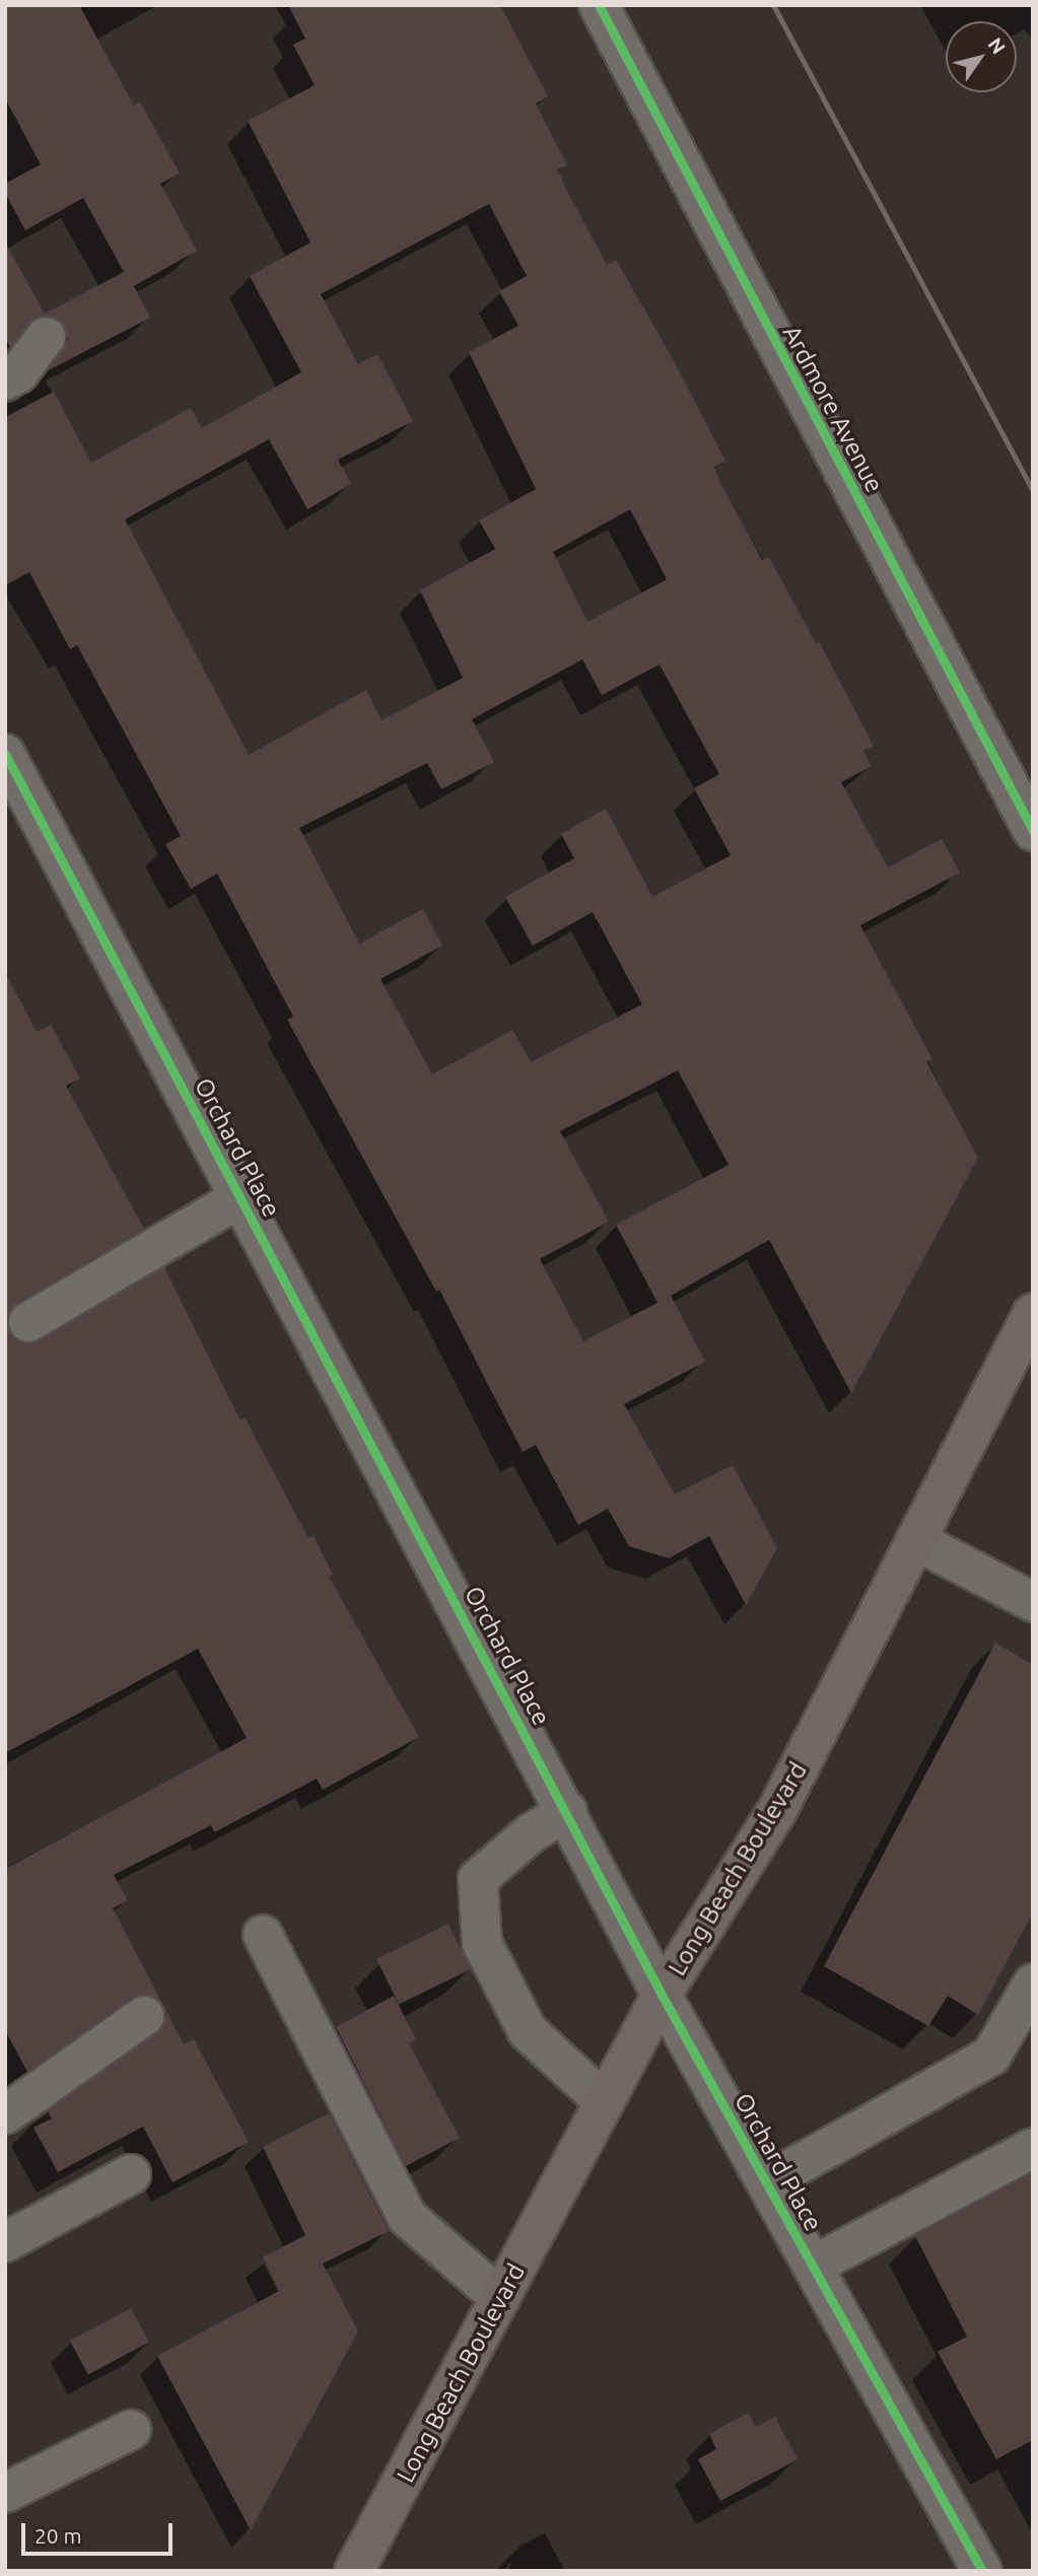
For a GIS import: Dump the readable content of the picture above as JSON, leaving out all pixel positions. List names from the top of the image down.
{
  "streets": {
    "main road": ["Long Beach Boulevard"],
    "street": ["Ardmore Avenue", "Orchard Place"]
  },
  "crossings": [
    ["Orchard Place", "Long Beach Boulevard"]
  ],
  "scale_bar": "20 m",
  "north": "top right"
}
